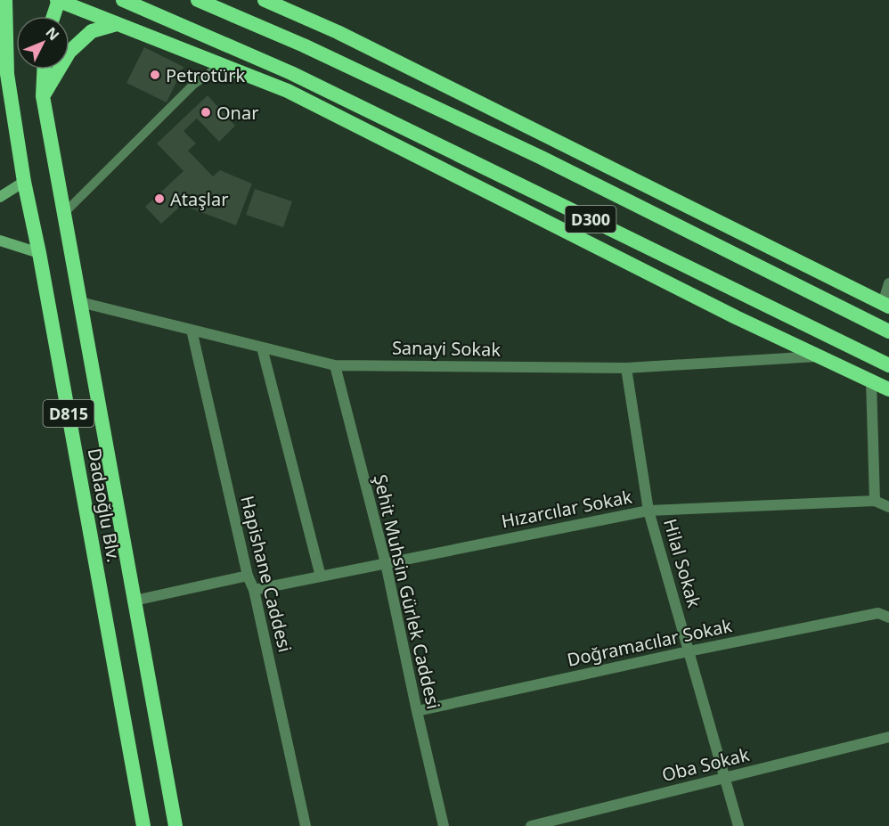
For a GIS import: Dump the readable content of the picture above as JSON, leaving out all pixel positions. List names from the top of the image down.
{
  "streets": {
    "highway": ["D300", "D815", "Dadaoğlu Blv."],
    "street": [
      "Sanayi Sokak",
      "Hızarcılar Sokak",
      "Hilal Sokak",
      "Hapishane Caddesi",
      "Şehit Muhsin Gürlek Caddesi",
      "Doğramacılar Sokak",
      "Oba Sokak"
    ]
  },
  "crossings": [
    ["Sanayi Sokak", "Dadaoğlu Blv."],
    ["Sanayi Sokak", "Hilal Sokak"],
    ["Sanayi Sokak", "Hapishane Caddesi"],
    ["Sanayi Sokak", "Şehit Muhsin Gürlek Caddesi"],
    ["Hızarcılar Sokak", "Hilal Sokak"],
    ["Hızarcılar Sokak", "Hapishane Caddesi"],
    ["Hızarcılar Sokak", "Şehit Muhsin Gürlek Caddesi"],
    ["Hilal Sokak", "Doğramacılar Sokak"],
    ["Hilal Sokak", "Oba Sokak"],
    ["Şehit Muhsin Gürlek Caddesi", "Doğramacılar Sokak"]
  ],
  "places": ["Petrotürk", "Onar", "Ataşlar"],
  "north": "top right"
}
